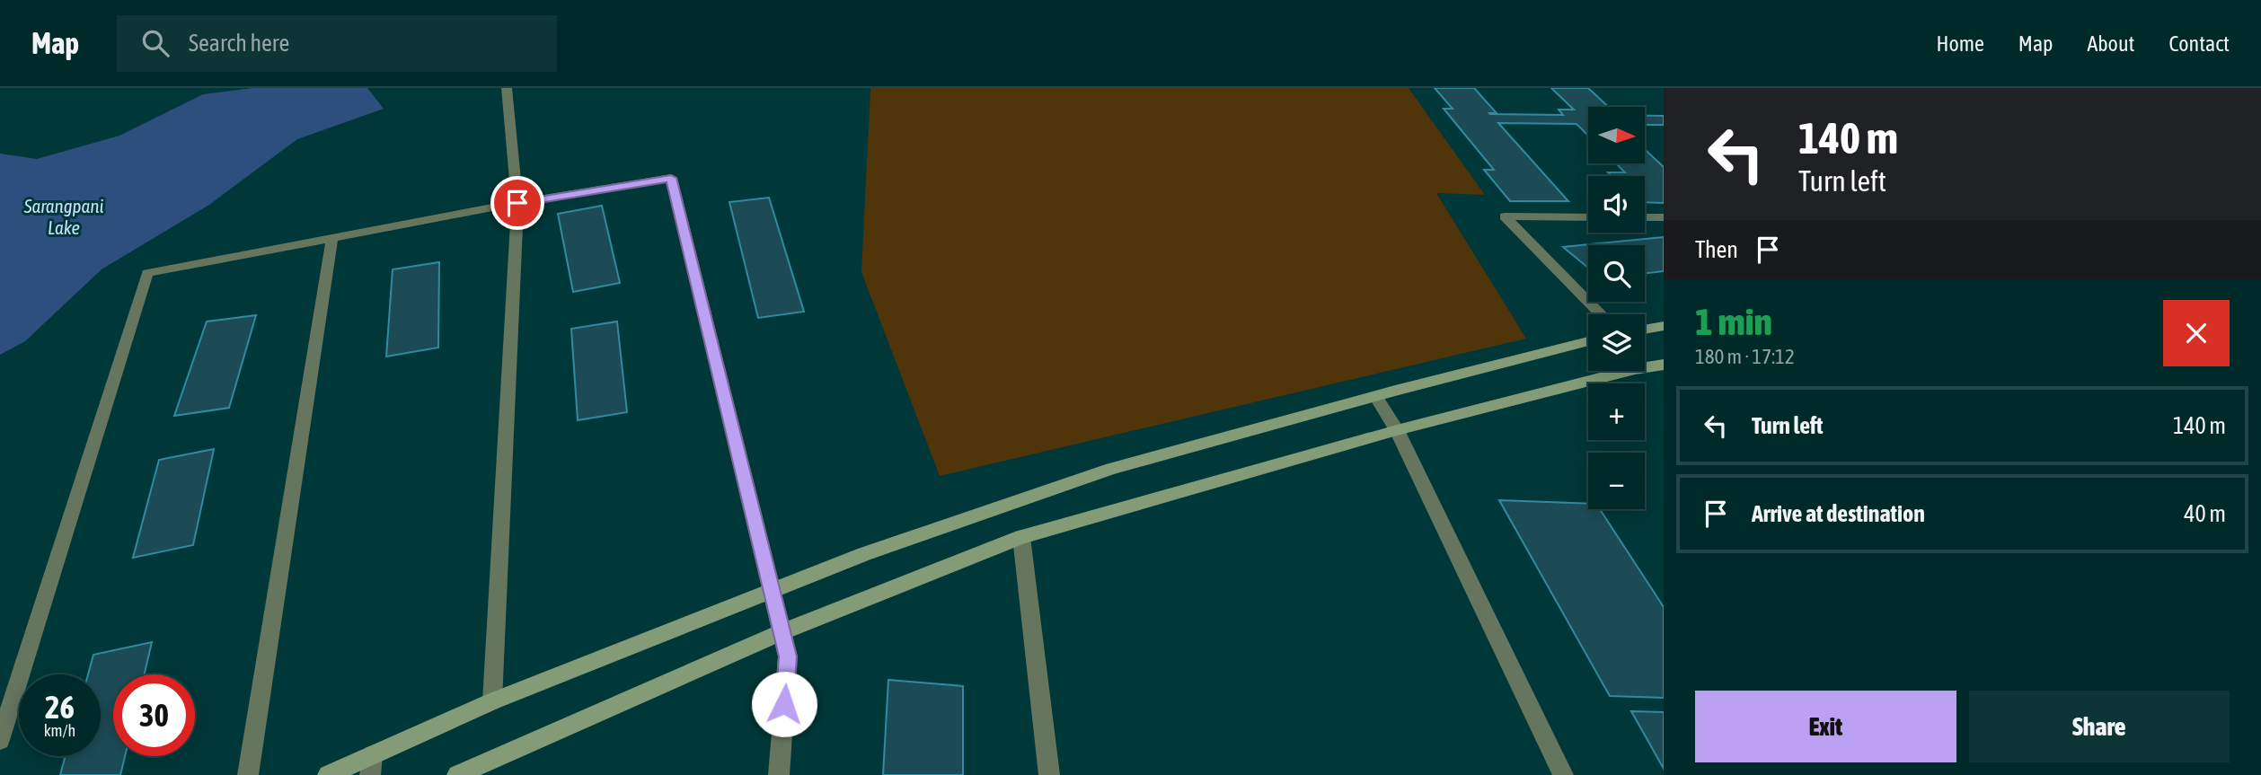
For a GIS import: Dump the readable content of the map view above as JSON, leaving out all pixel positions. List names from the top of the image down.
{
  "water": ["Sarangpani Lake"],
  "north": "right",
  "page": {
    "header": "Map",
    "search": "Search here",
    "nav": [
      "Home",
      "Map",
      "About",
      "Contact"
    ],
    "turn": ["140 m", "Turn left"],
    "map_buttons": ["+", "−"],
    "then": "Then",
    "heading": ["1 min", "180 m · 17:12"],
    "list": [
      {
        "name": "Turn left",
        "value": "140 m"
      },
      {
        "name": "Arrive at destination",
        "value": "40 m"
      }
    ],
    "speed": "26 km/h",
    "limit": "30",
    "buttons": ["Exit", "Share"]
  }
}
